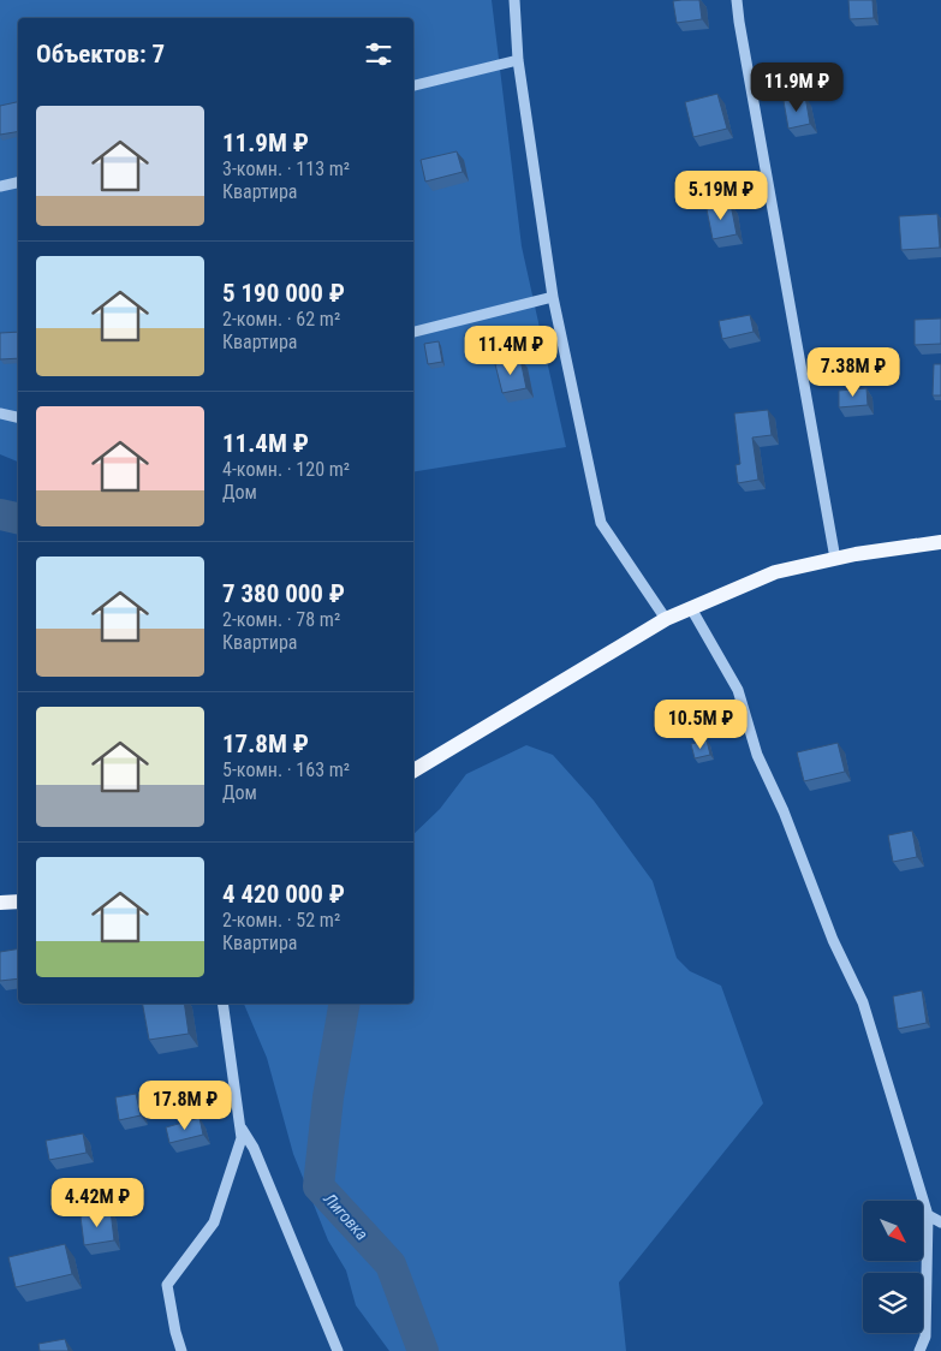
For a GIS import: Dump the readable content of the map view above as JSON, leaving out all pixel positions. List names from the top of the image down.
{
  "water": ["Лиговка"],
  "north": "bottom right",
  "page": {
    "heading": "Объектов: 7",
    "price": [
      "11.9M ₽",
      "5.19M ₽",
      "11.4M ₽",
      "7.38M ₽",
      "10.5M ₽",
      "17.8M ₽",
      "4.42M ₽"
    ],
    "list": [
      {
        "name": "11.9M ₽",
        "note": "3-комн. · 113 m² · Квартира"
      },
      {
        "name": "5 190 000 ₽",
        "note": "2-комн. · 62 m² · Квартира"
      },
      {
        "name": "11.4M ₽",
        "note": "4-комн. · 120 m² · Дом"
      },
      {
        "name": "7 380 000 ₽",
        "note": "2-комн. · 78 m² · Квартира"
      },
      {
        "name": "17.8M ₽",
        "note": "5-комн. · 163 m² · Дом"
      },
      {
        "name": "4 420 000 ₽",
        "note": "2-комн. · 52 m² · Квартира"
      }
    ]
  }
}
